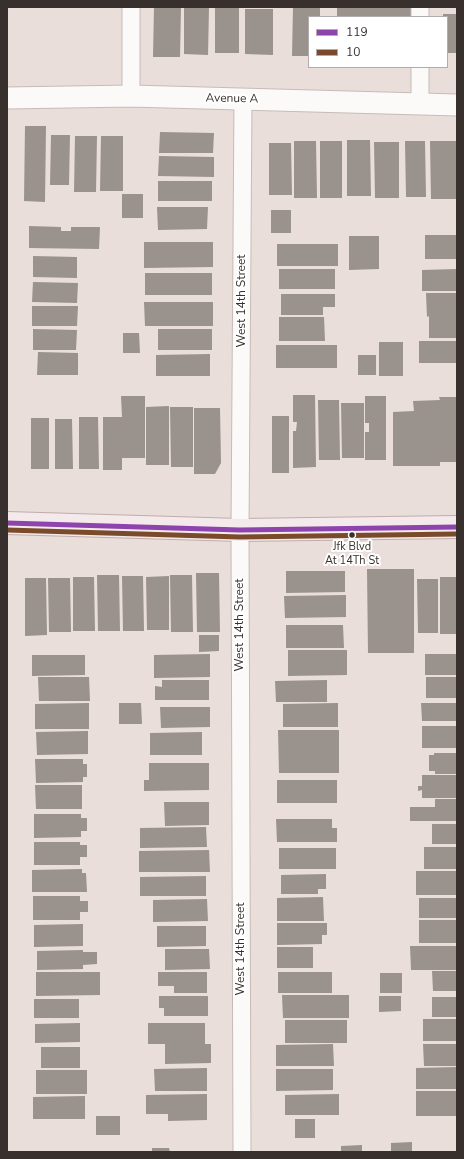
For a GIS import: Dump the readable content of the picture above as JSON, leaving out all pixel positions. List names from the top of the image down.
{
  "streets": {
    "street": ["Avenue A", "West 14th Street"]
  },
  "crossings": [
    ["Avenue A", "West 14th Street"]
  ],
  "places": ["Jfk Blvd At 14Th St"],
  "lines": ["transit line 119", "transit line 10"],
  "legend": ["119", "10"]
}
